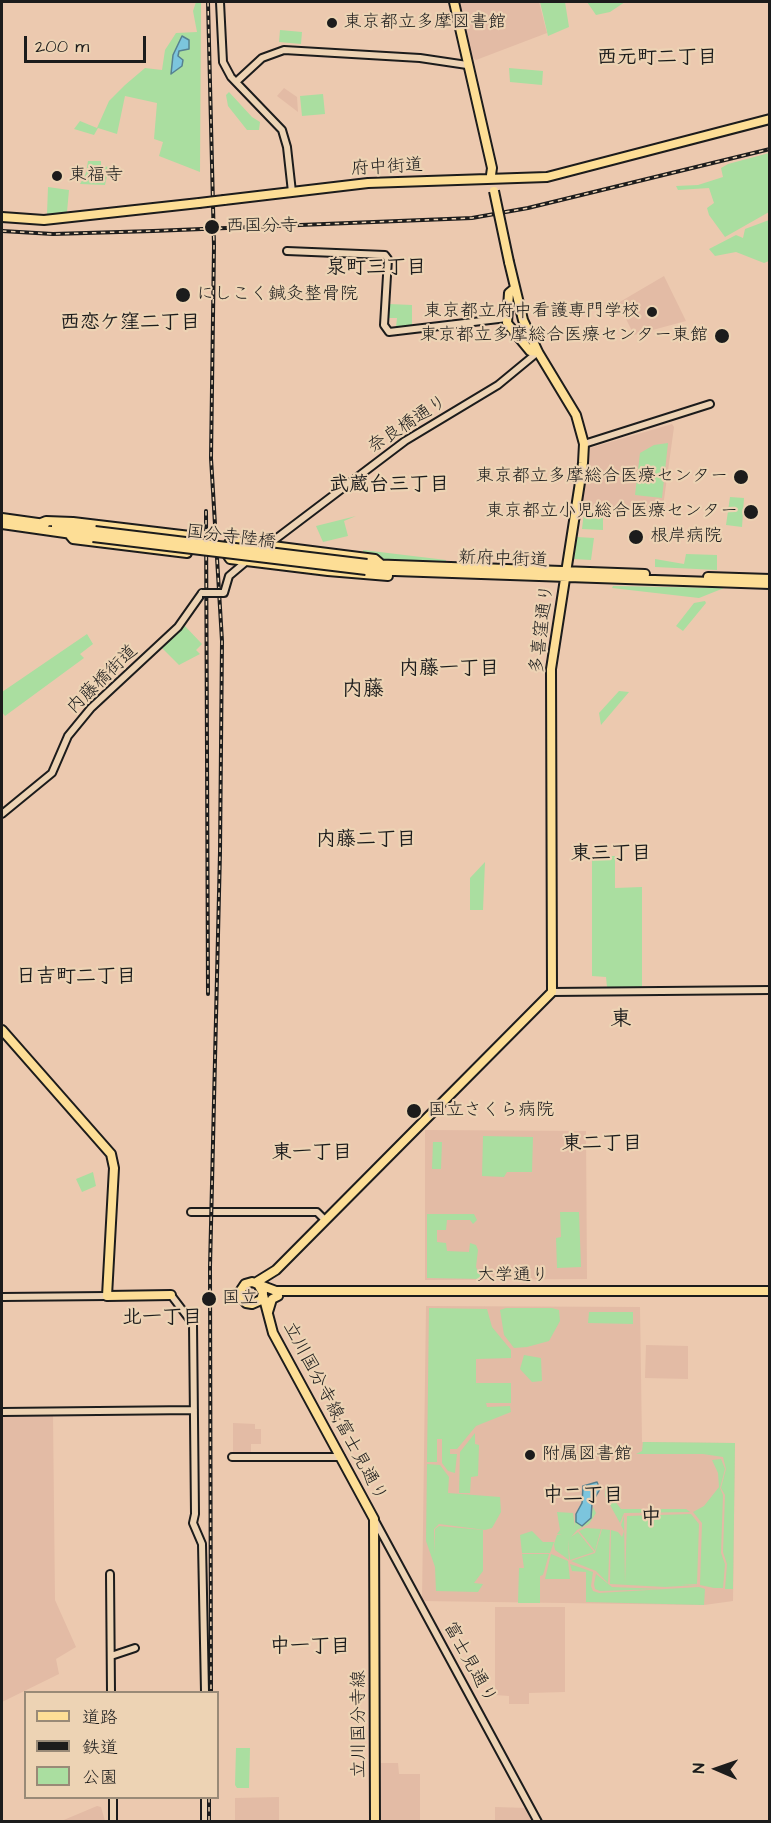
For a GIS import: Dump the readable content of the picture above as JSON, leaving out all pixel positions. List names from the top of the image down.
{
  "streets": {
    "main road": [
      "府中街道",
      "国分寺陸橋",
      "新府中街道",
      "多喜窪通り",
      "大学通り",
      "立川国分寺線;富士見通り",
      "立川国分寺線"
    ],
    "street": ["奈良橋通り", "内藤橋街道", "富士見通り"]
  },
  "crossings": [
    ["奈良橋通り", "多喜窪通り"],
    ["国分寺陸橋", "新府中街道"],
    ["新府中街道", "多喜窪通り"],
    ["立川国分寺線;富士見通り", "富士見通り"],
    ["立川国分寺線;富士見通り", "立川国分寺線"],
    ["富士見通り", "立川国分寺線"]
  ],
  "districts": [
    "西元町二丁目",
    "泉町三丁目",
    "西恋ケ窪二丁目",
    "武蔵台三丁目",
    "内藤一丁目",
    "内藤",
    "内藤二丁目",
    "東三丁目",
    "日吉町二丁目",
    "東",
    "東二丁目",
    "東一丁目",
    "北一丁目",
    "中二丁目",
    "中",
    "中一丁目"
  ],
  "places": [
    "東京都立多摩図書館",
    "東福寺",
    "西国分寺",
    "にしこく鍼灸整骨院",
    "東京都立府中看護専門学校",
    "東京都立多摩総合医療センター東館",
    "東京都立多摩総合医療センター",
    "東京都立小児総合医療センター",
    "根岸病院",
    "国立さくら病院",
    "国立",
    "附属図書館"
  ],
  "legend": ["道路", "鉄道", "公園"],
  "scale_bar": "200 m",
  "north": "left"
}
